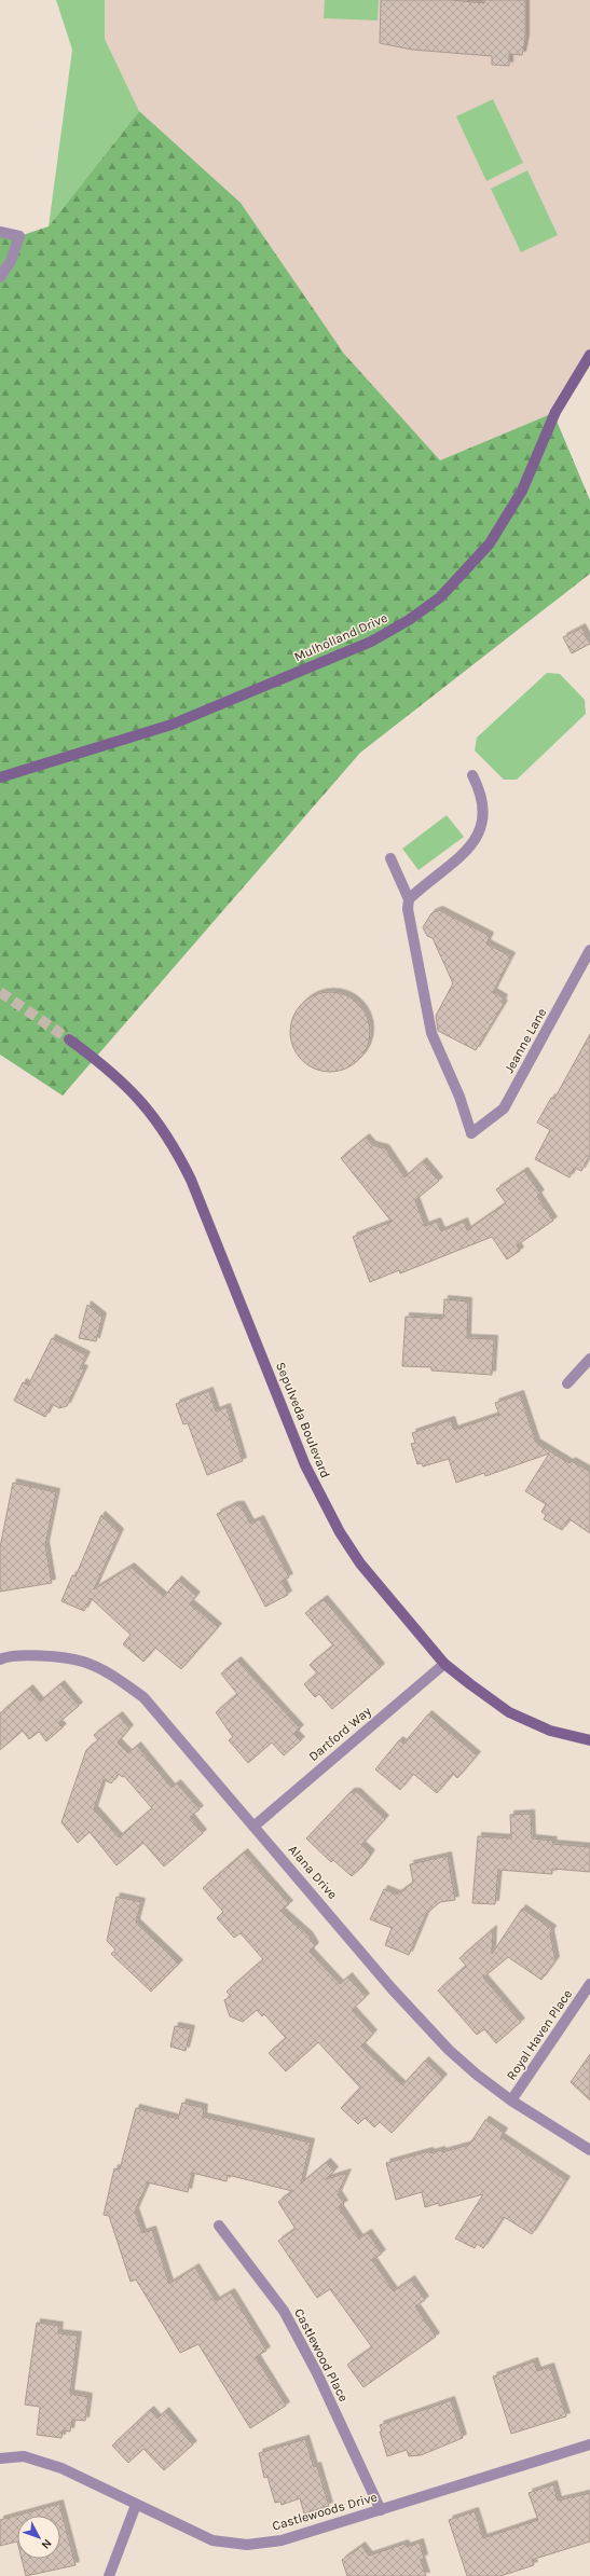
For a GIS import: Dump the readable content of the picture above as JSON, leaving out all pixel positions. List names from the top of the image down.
{
  "streets": {
    "main road": ["Mulholland Drive", "Sepulveda Boulevard"],
    "street": [
      "Jeanne Lane",
      "Dartford Way",
      "Alana Drive",
      "Royal Haven Place",
      "Castlewood Place",
      "Castlewoods Drive"
    ]
  },
  "crossings": [
    ["Sepulveda Boulevard", "Dartford Way"],
    ["Dartford Way", "Alana Drive"],
    ["Alana Drive", "Royal Haven Place"],
    ["Castlewood Place", "Castlewoods Drive"]
  ],
  "north": "bottom right"
}
